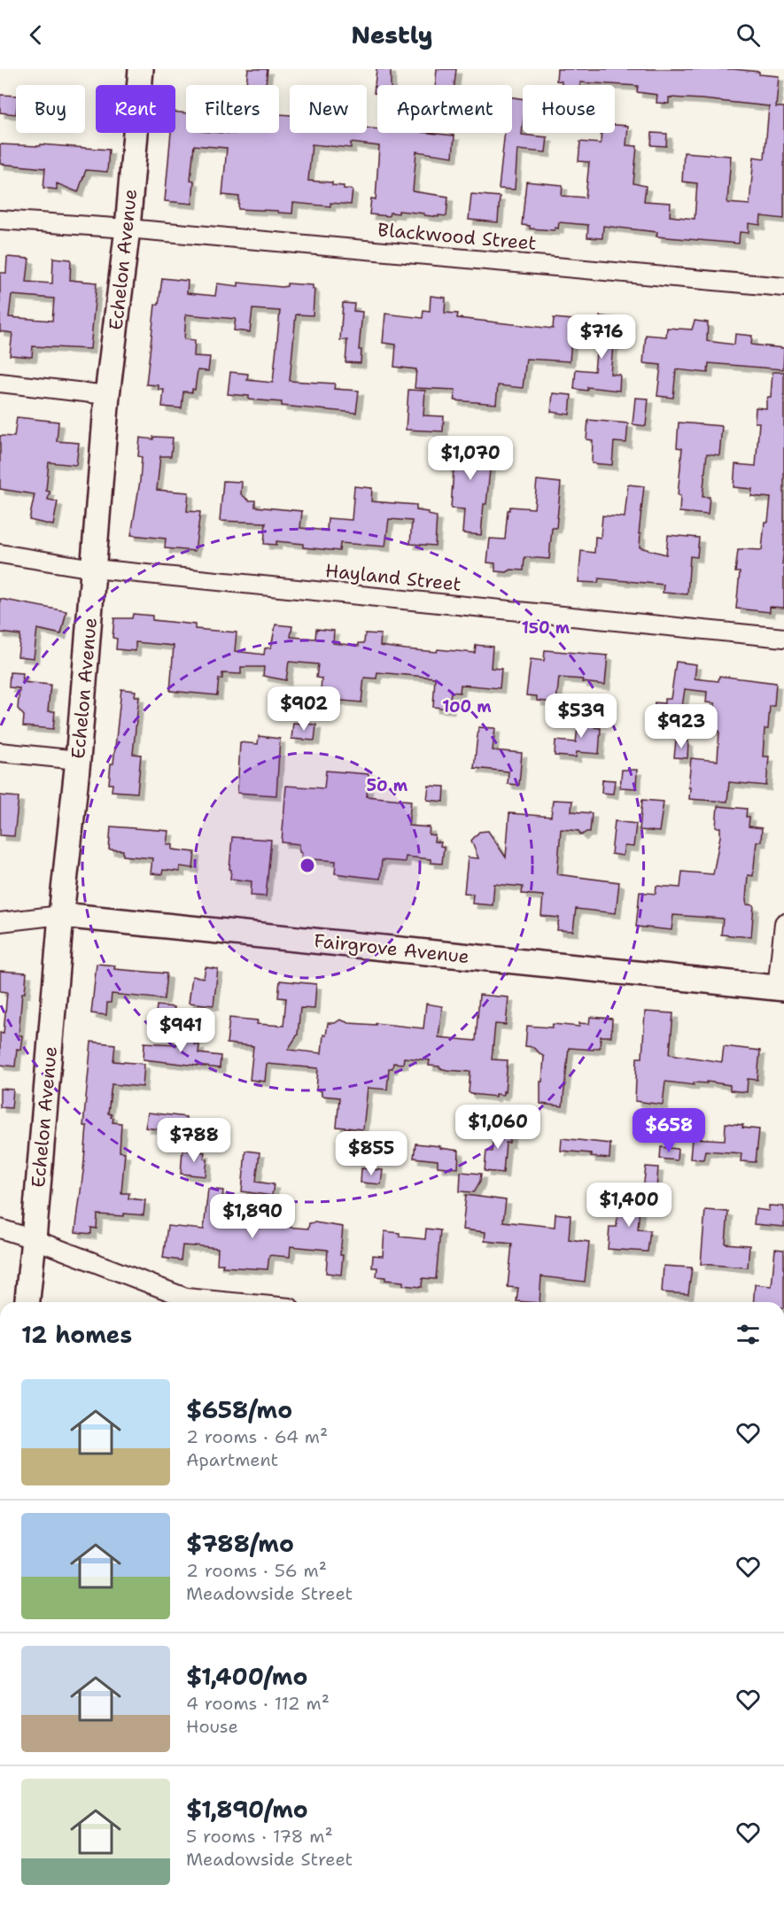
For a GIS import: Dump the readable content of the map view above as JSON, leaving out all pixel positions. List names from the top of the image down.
{
  "streets": {
    "street": [
      "Blackwood Street",
      "Echelon Avenue",
      "Hayland Street",
      "Fairgrove Avenue"
    ]
  },
  "crossings": [
    ["Blackwood Street", "Echelon Avenue"],
    ["Echelon Avenue", "Hayland Street"],
    ["Echelon Avenue", "Fairgrove Avenue"]
  ],
  "page": {
    "header": "Nestly",
    "chip": [
      "Buy",
      "Rent",
      "Filters",
      "New",
      "Apartment",
      "House"
    ],
    "price": [
      "$716",
      "$1,070",
      "$902",
      "$539",
      "$923",
      "$941",
      "$1,060",
      "$658",
      "$788",
      "$855",
      "$1,400",
      "$1,890"
    ],
    "heading": "12 homes",
    "list": [
      {
        "name": "$658/mo",
        "note": "2 rooms · 64 m² · Apartment"
      },
      {
        "name": "$788/mo",
        "note": "2 rooms · 56 m² · Meadowside Street"
      },
      {
        "name": "$1,400/mo",
        "note": "4 rooms · 112 m² · House"
      },
      {
        "name": "$1,890/mo",
        "note": "5 rooms · 178 m² · Meadowside Street"
      }
    ]
  },
  "rings": ["150 m", "100 m", "50 m"]
}
